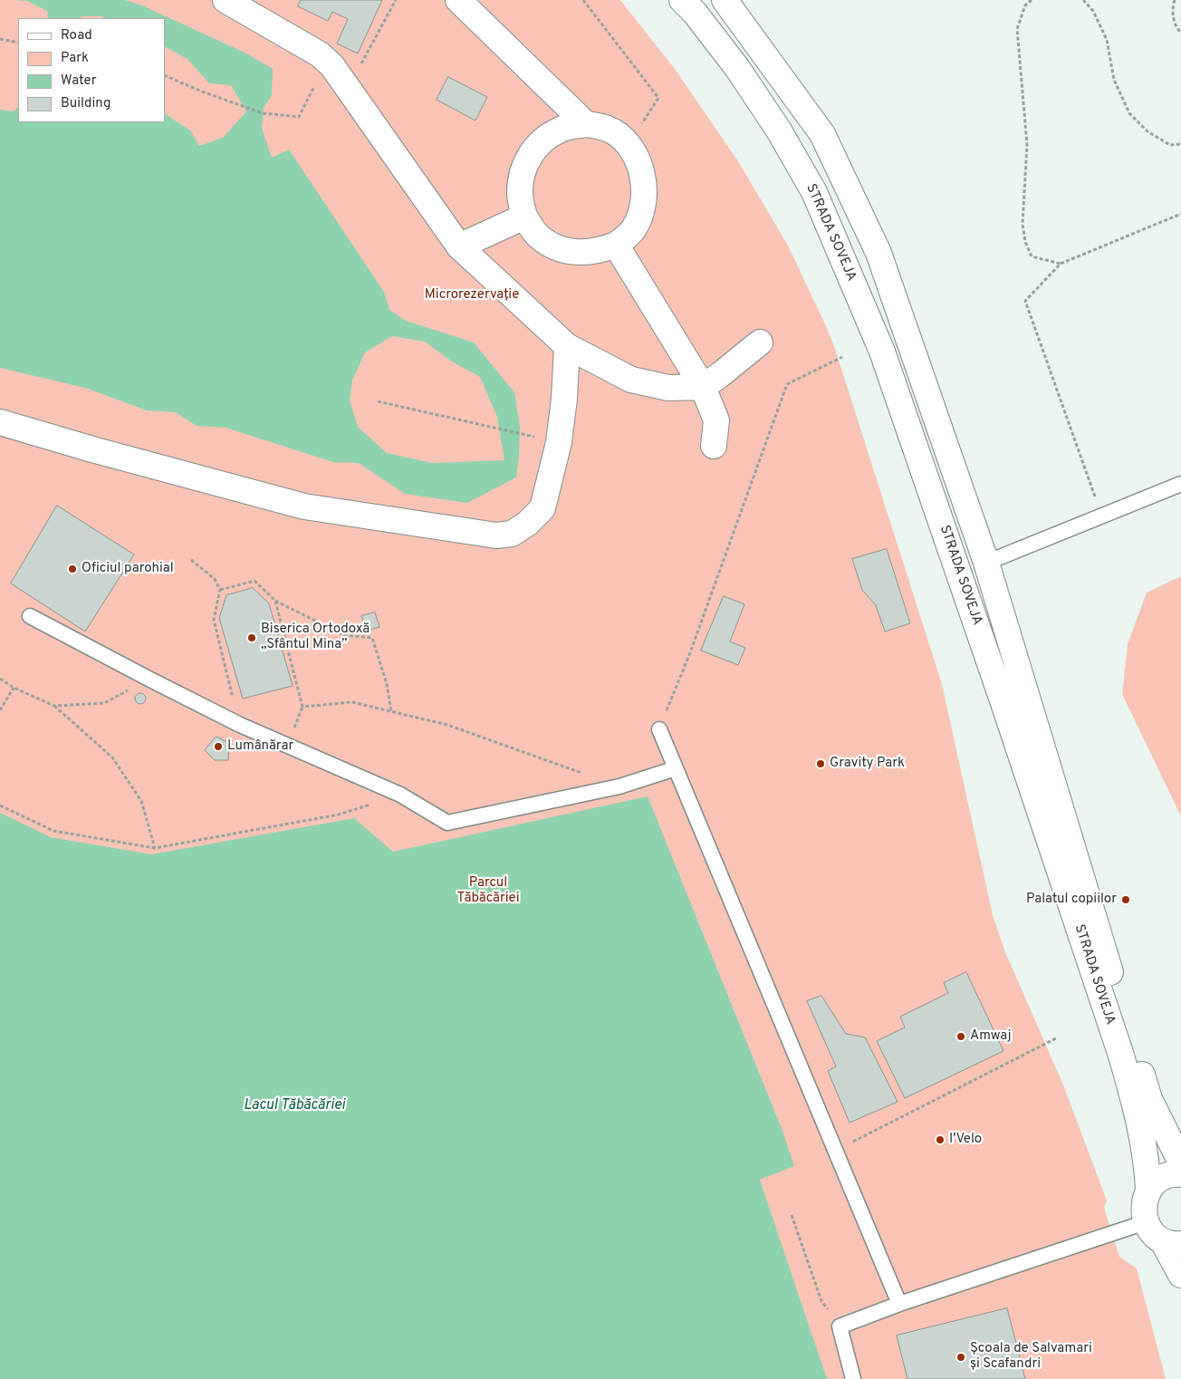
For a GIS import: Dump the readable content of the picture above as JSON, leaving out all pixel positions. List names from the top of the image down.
{
  "streets": {
    "main road": ["STRADA SOVEJA"]
  },
  "water": ["Lacul Tăbăcăriei"],
  "parks": ["Microrezervație", "Parcul Tăbăcăriei"],
  "places": [
    "Oficiul parohial",
    "Biserica Ortodoxă „Sfântul Mina”",
    "Lumânărar",
    "Gravity Park",
    "Palatul copiilor",
    "Amwaj",
    "I'Velo",
    "Școala de Salvamari și Scafandri"
  ],
  "legend": [
    "Road",
    "Park",
    "Water",
    "Building"
  ]
}
